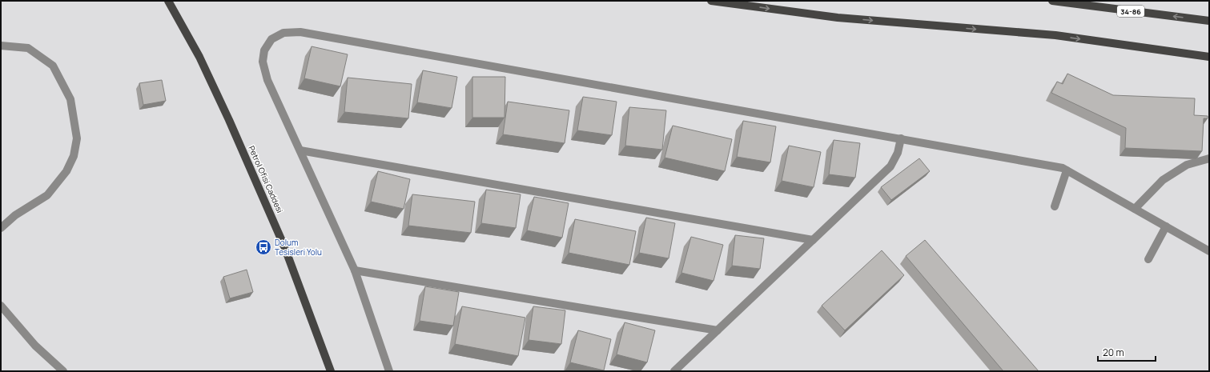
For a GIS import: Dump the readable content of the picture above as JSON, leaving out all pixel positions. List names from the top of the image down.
{
  "streets": {
    "main road": ["34-86", "Petrol Ofisi Caddesi"]
  },
  "places": {
    "bus stop": ["Dolum Tesisleri Yolu"]
  },
  "scale_bar": "20 m"
}
